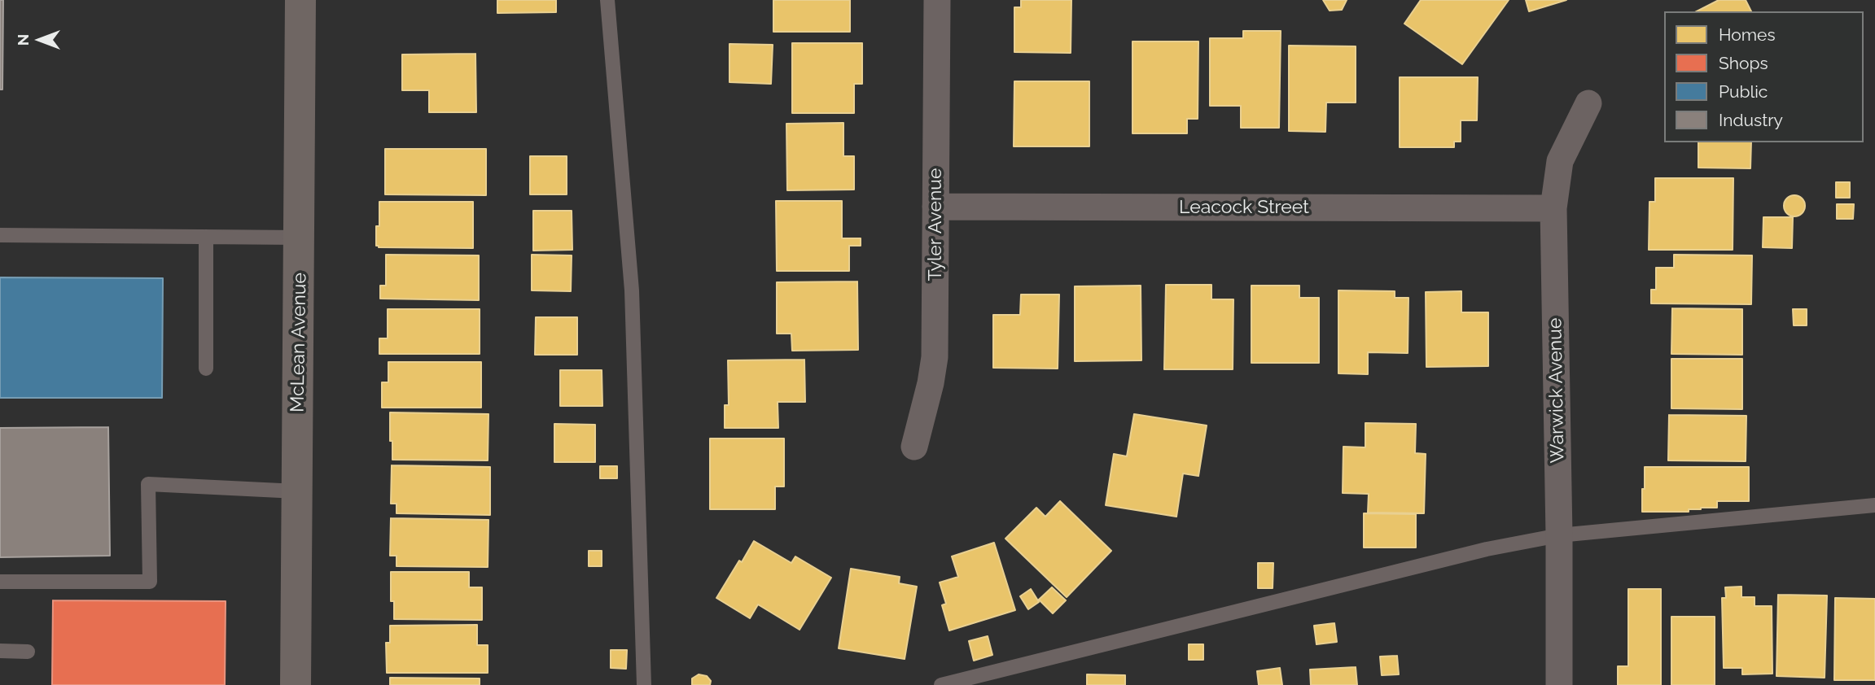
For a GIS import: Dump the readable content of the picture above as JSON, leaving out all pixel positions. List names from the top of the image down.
{
  "streets": {
    "main road": ["McLean Avenue"],
    "street": ["Leacock Street", "Tyler Avenue", "Warwick Avenue"]
  },
  "crossings": [
    ["Leacock Street", "Tyler Avenue"],
    ["Leacock Street", "Warwick Avenue"]
  ],
  "legend": [
    "Homes",
    "Shops",
    "Public",
    "Industry"
  ],
  "north": "left"
}
